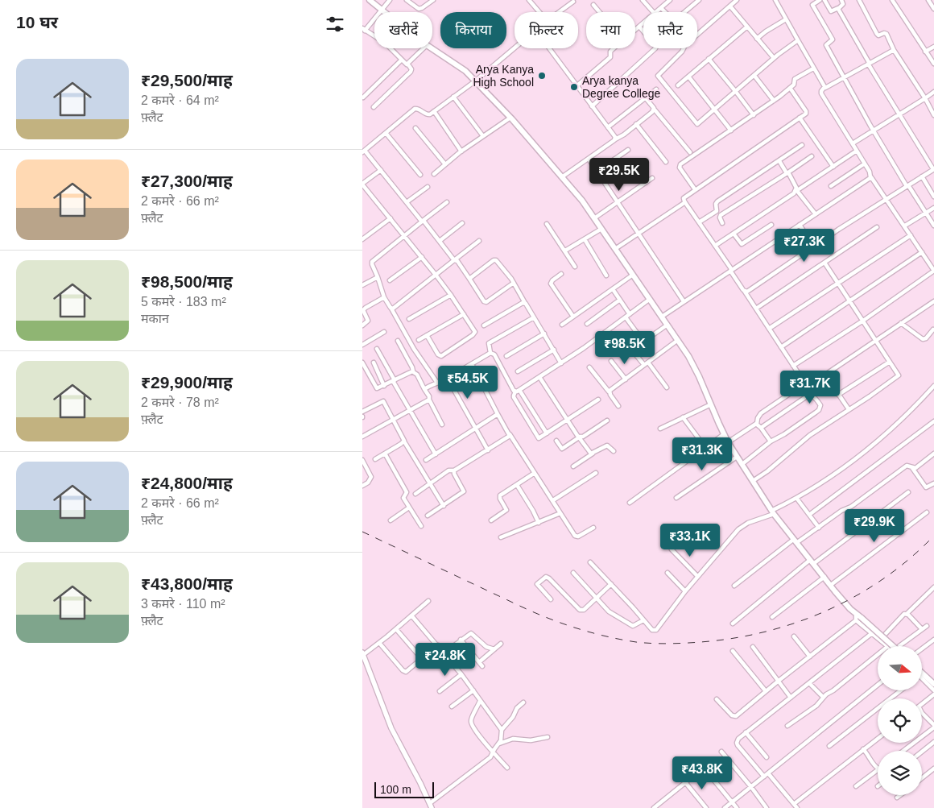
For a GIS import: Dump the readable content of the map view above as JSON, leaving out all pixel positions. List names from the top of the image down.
{
  "places": ["Arya Kanya High School", "Arya kanya Degree College"],
  "scale_bar": "100 m",
  "north": "right",
  "page": {
    "heading": "10 घर",
    "chip": [
      "खरीदें",
      "किराया",
      "फ़िल्टर",
      "नया",
      "फ़्लैट"
    ],
    "list": [
      {
        "name": "₹29,500/माह",
        "note": "2 कमरे · 64 m² · फ़्लैट"
      },
      {
        "name": "₹27,300/माह",
        "note": "2 कमरे · 66 m² · फ़्लैट"
      },
      {
        "name": "₹98,500/माह",
        "note": "5 कमरे · 183 m² · मकान"
      },
      {
        "name": "₹29,900/माह",
        "note": "2 कमरे · 78 m² · फ़्लैट"
      },
      {
        "name": "₹24,800/माह",
        "note": "2 कमरे · 66 m² · फ़्लैट"
      },
      {
        "name": "₹43,800/माह",
        "note": "3 कमरे · 110 m² · फ़्लैट"
      }
    ],
    "price": [
      "₹29.5K",
      "₹27.3K",
      "₹98.5K",
      "₹54.5K",
      "₹31.7K",
      "₹31.3K",
      "₹29.9K",
      "₹33.1K",
      "₹24.8K",
      "₹43.8K"
    ],
    "scale": "100 m"
  }
}
